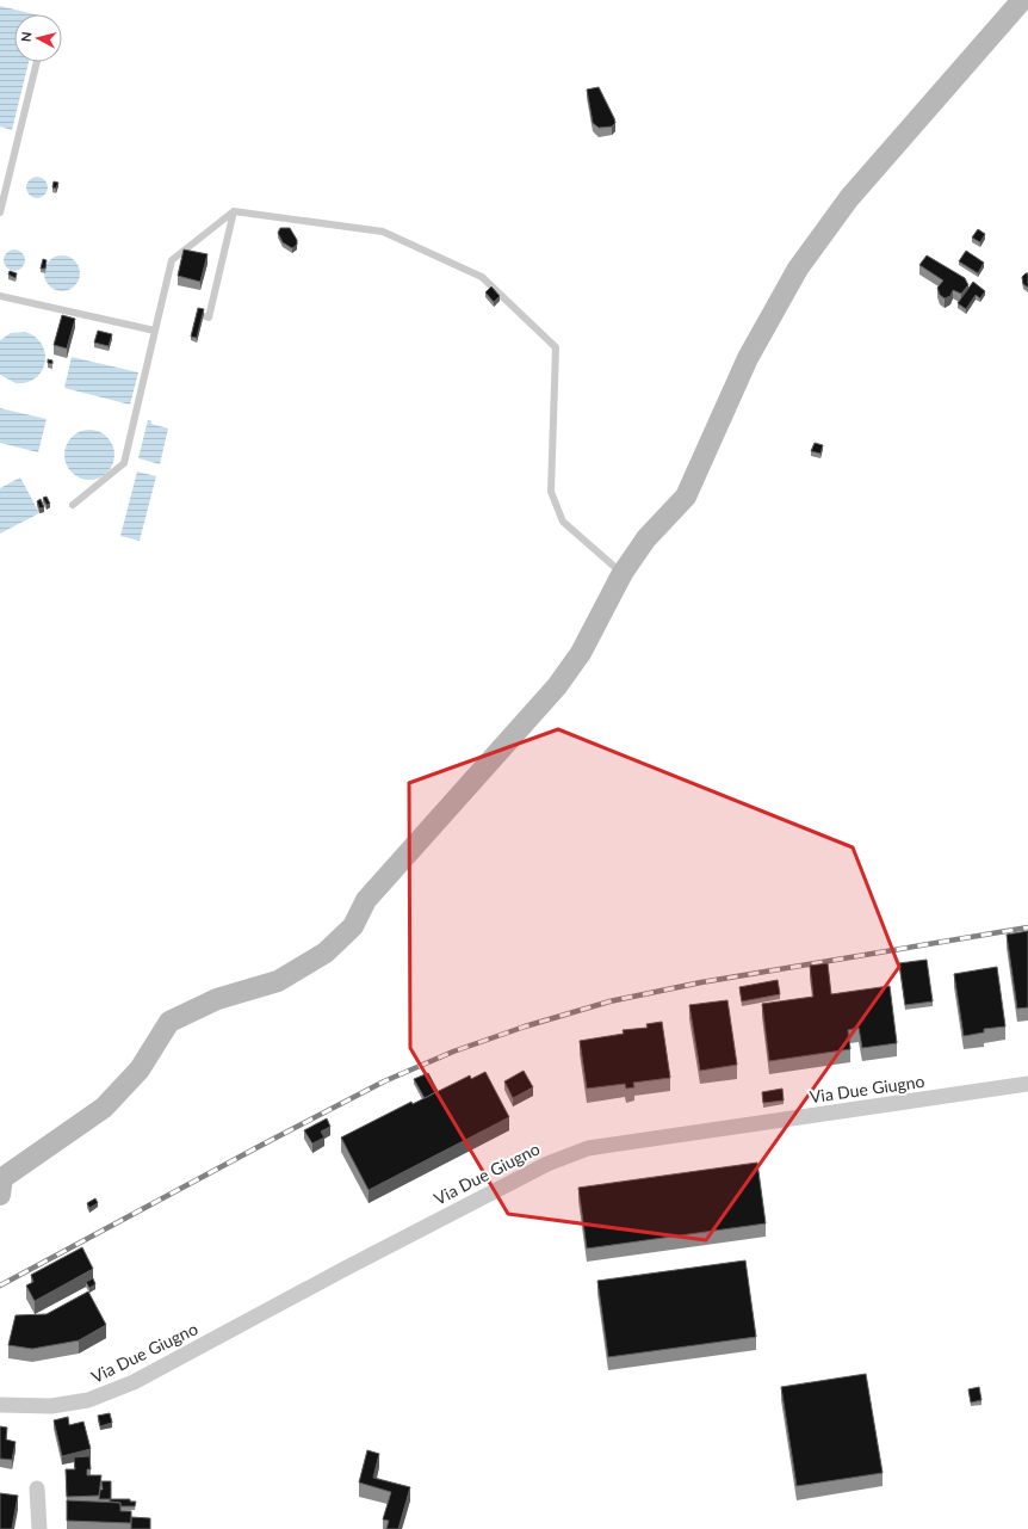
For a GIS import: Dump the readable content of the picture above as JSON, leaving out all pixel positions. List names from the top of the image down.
{
  "streets": {
    "street": ["Via Due Giugno"]
  },
  "north": "left"
}
